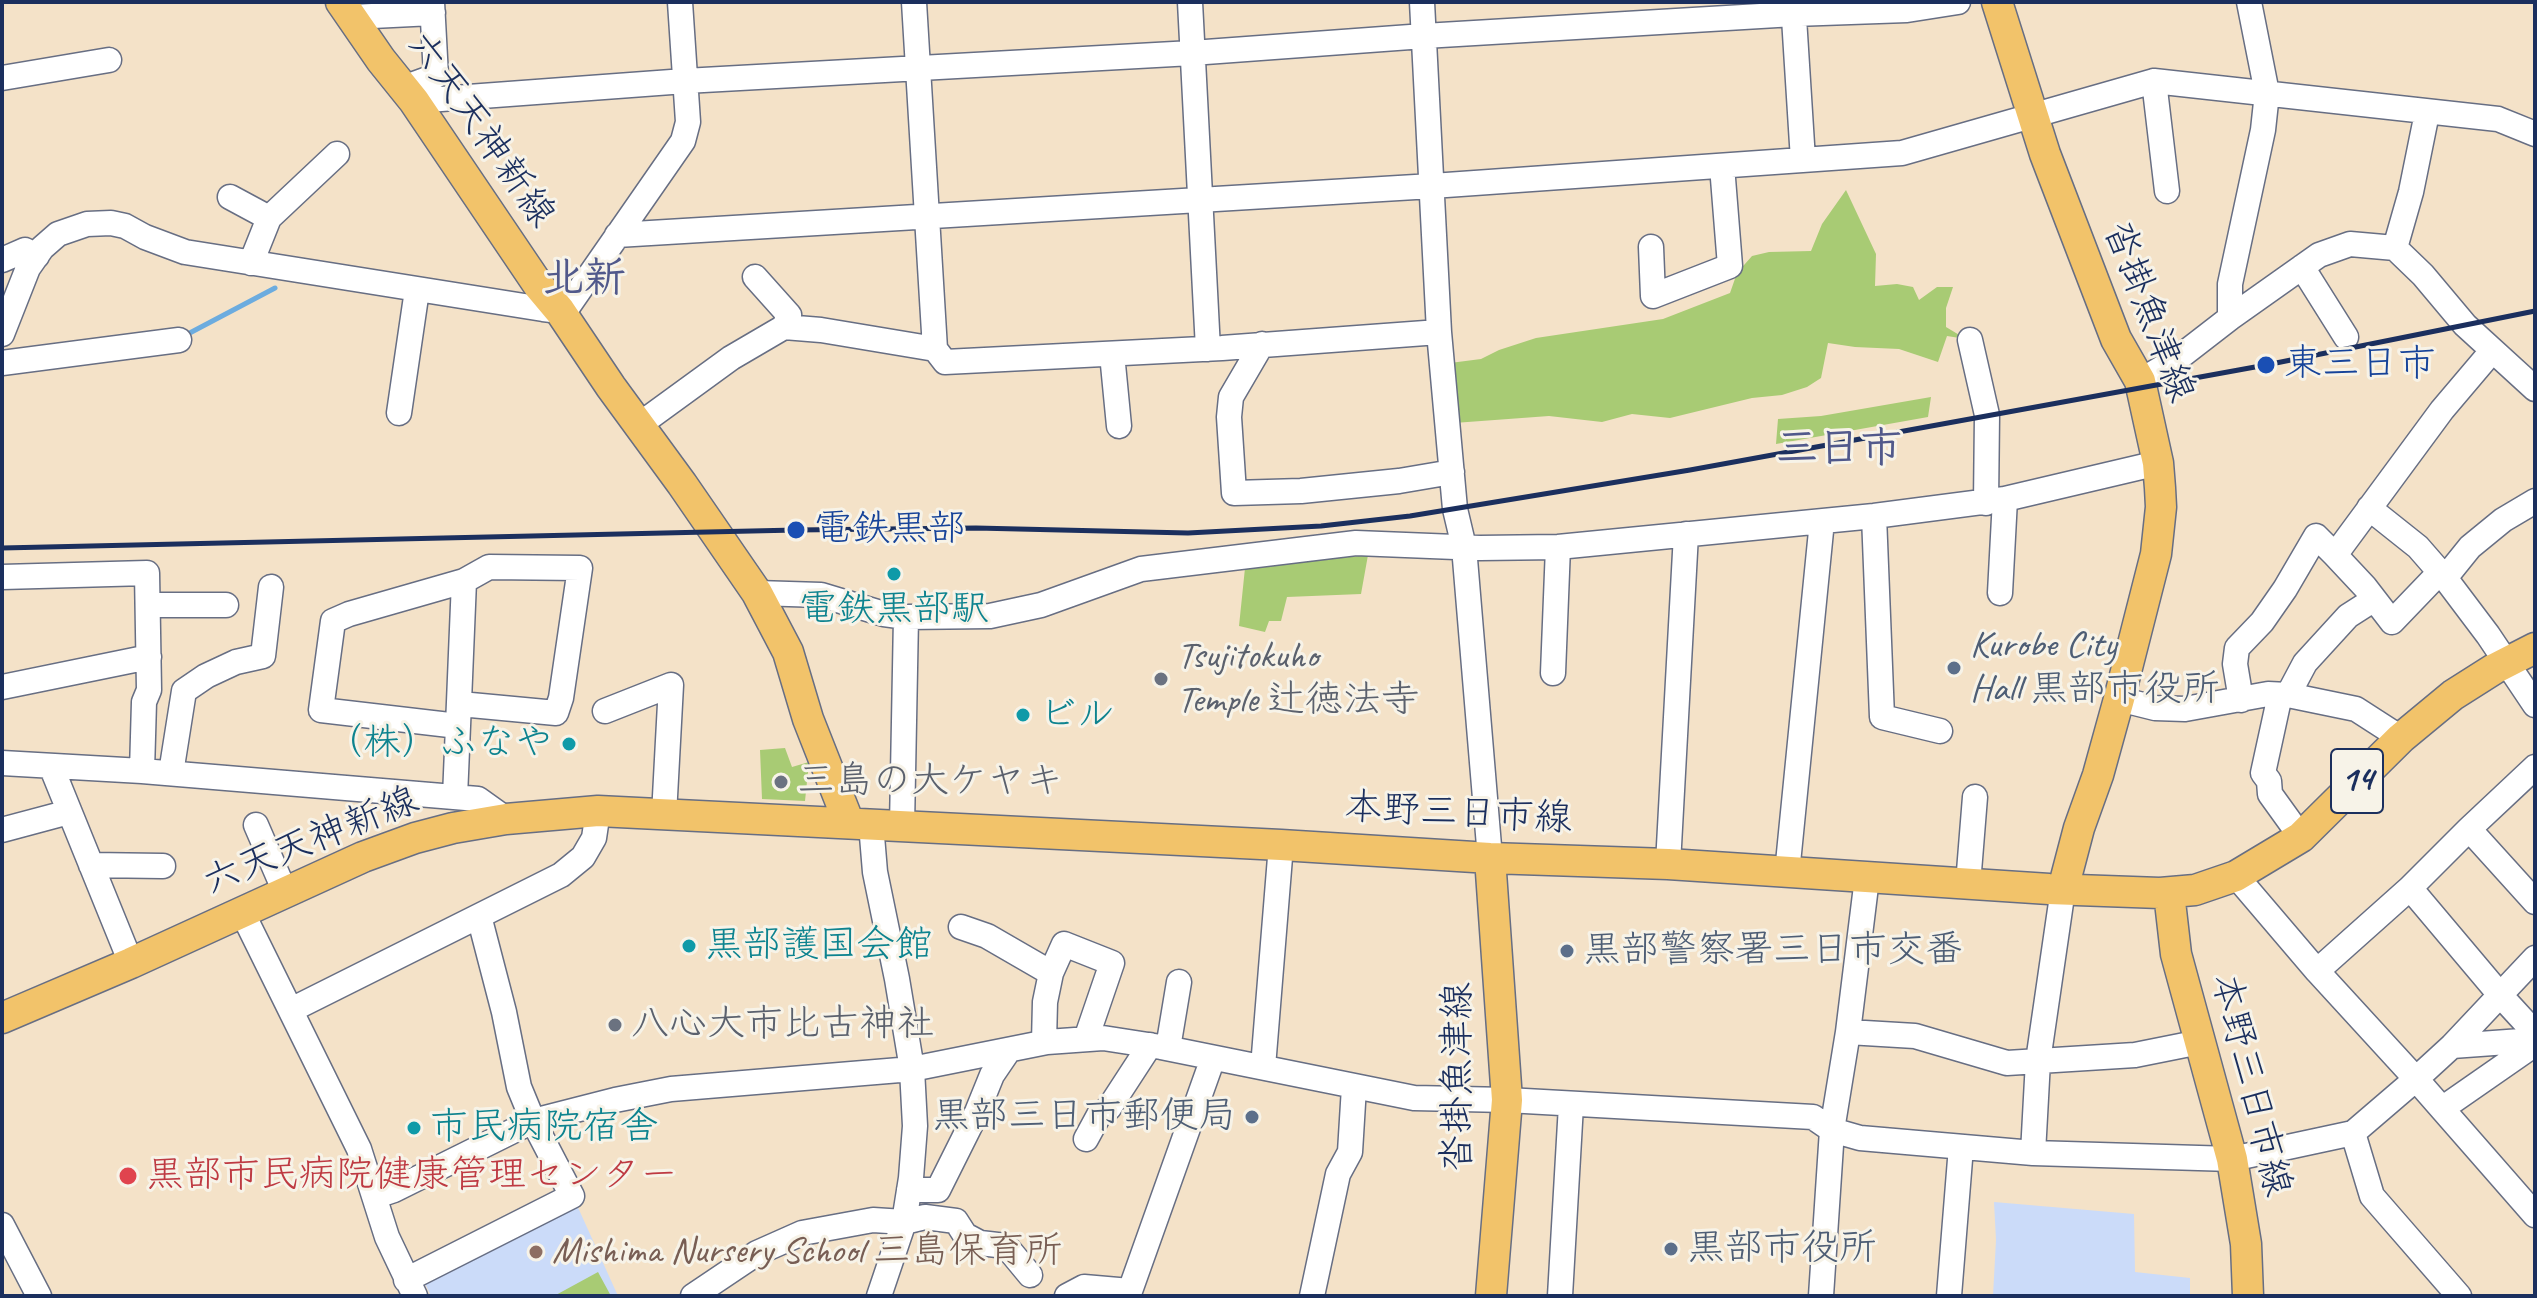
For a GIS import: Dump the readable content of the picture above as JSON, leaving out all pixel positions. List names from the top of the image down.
{
  "streets": {
    "main road": [
      "六天天神新線",
      "沓掛魚津線",
      "14",
      "本野三日市線"
    ]
  },
  "crossings": [
    ["六天天神新線", "本野三日市線"],
    ["沓掛魚津線", "14"],
    ["沓掛魚津線", "本野三日市線"],
    ["14", "本野三日市線"]
  ],
  "districts": ["北新", "三日市"],
  "places": [
    "東三日市",
    "電鉄黒部",
    "電鉄黒部駅",
    "Kurobe City Hall 黒部市役所",
    "Tsujitokuho Temple 辻徳法寺",
    "ビル",
    "（株）ふなや",
    "三島の大ケヤキ",
    "黒部護国会館",
    "黒部警察署三日市交番",
    "八心大市比古神社",
    "黒部三日市郵便局",
    "市民病院宿舎",
    "黒部市民病院健康管理センター",
    "黒部市役所",
    "Mishima Nursery School 三島保育所"
  ]
}
